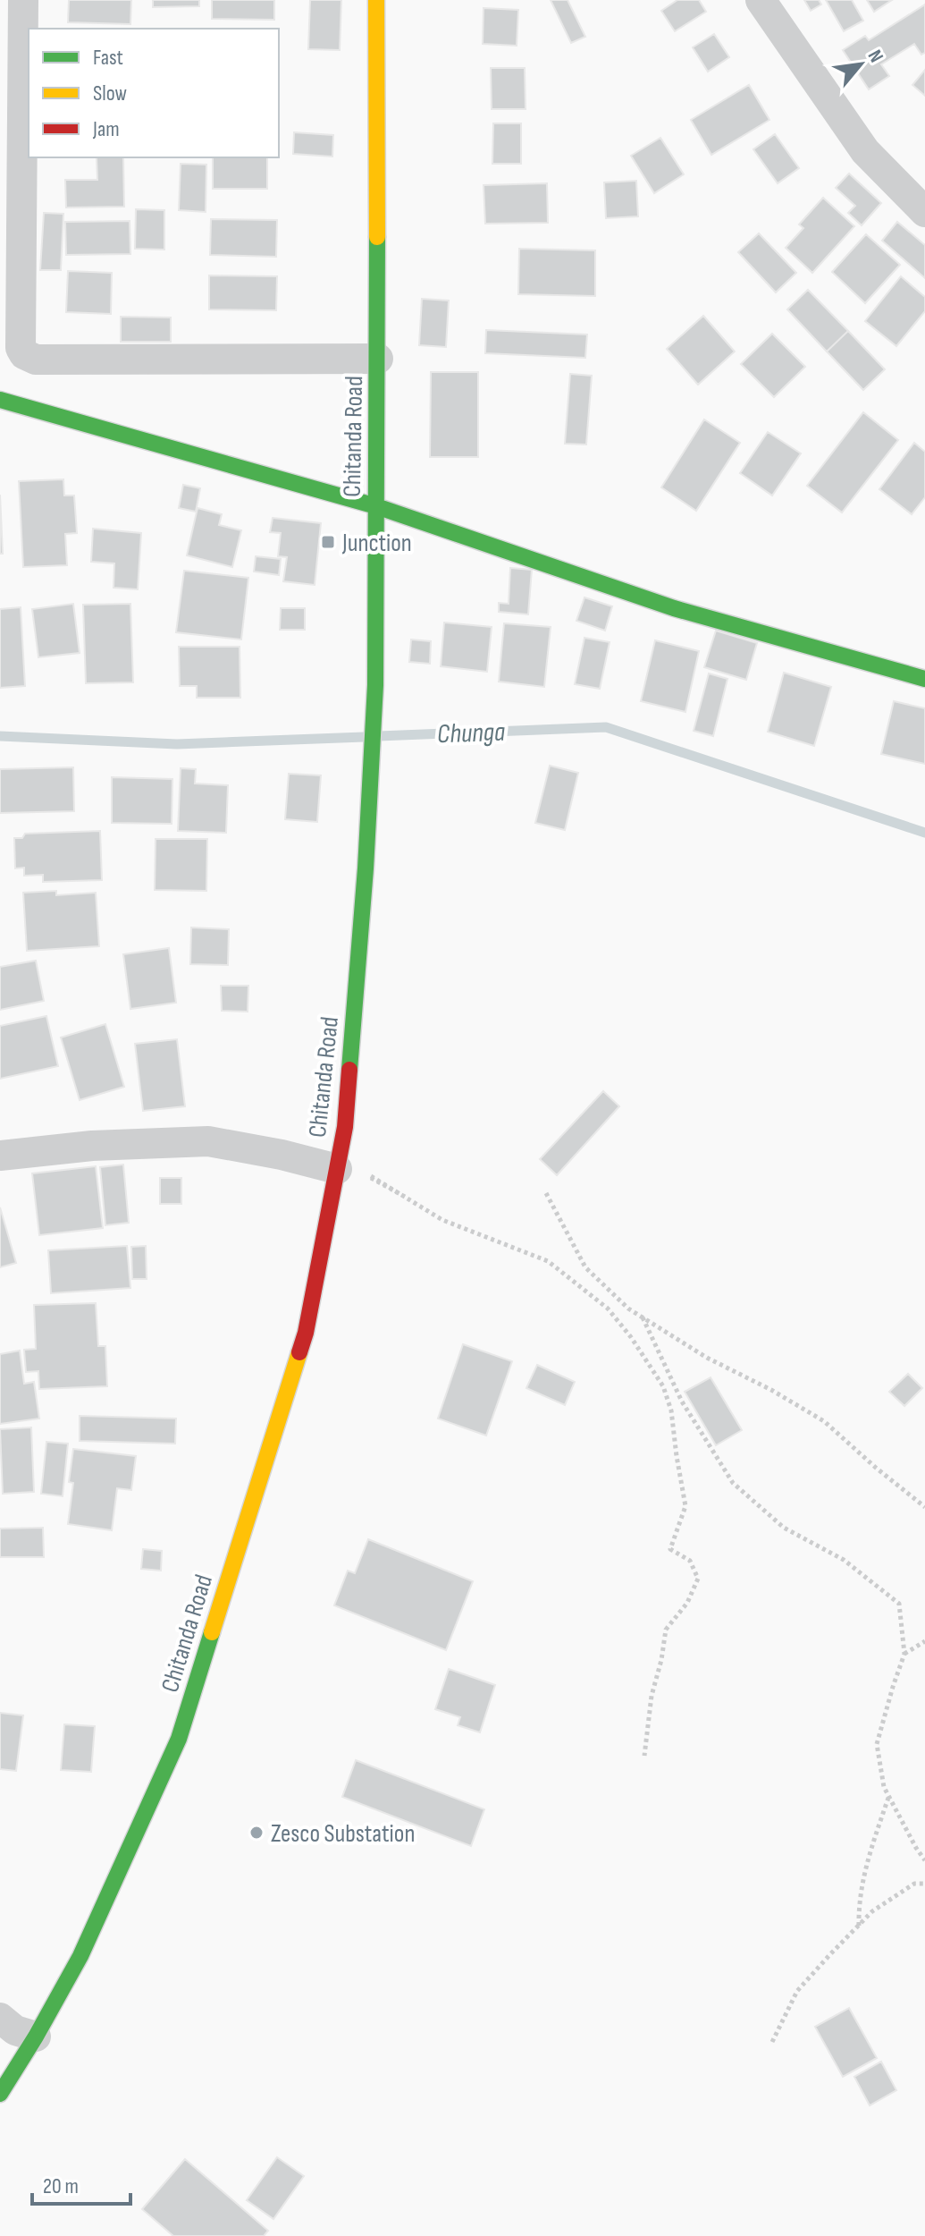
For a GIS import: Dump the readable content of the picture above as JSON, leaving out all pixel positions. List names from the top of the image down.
{
  "streets": {
    "street": ["Chitanda Road"]
  },
  "water": ["Chunga"],
  "places": {
    "transit": ["Junction"],
    "other": ["Zesco Substation"]
  },
  "legend": ["Fast", "Slow", "Jam"],
  "scale_bar": "20 m",
  "north": "top right"
}
